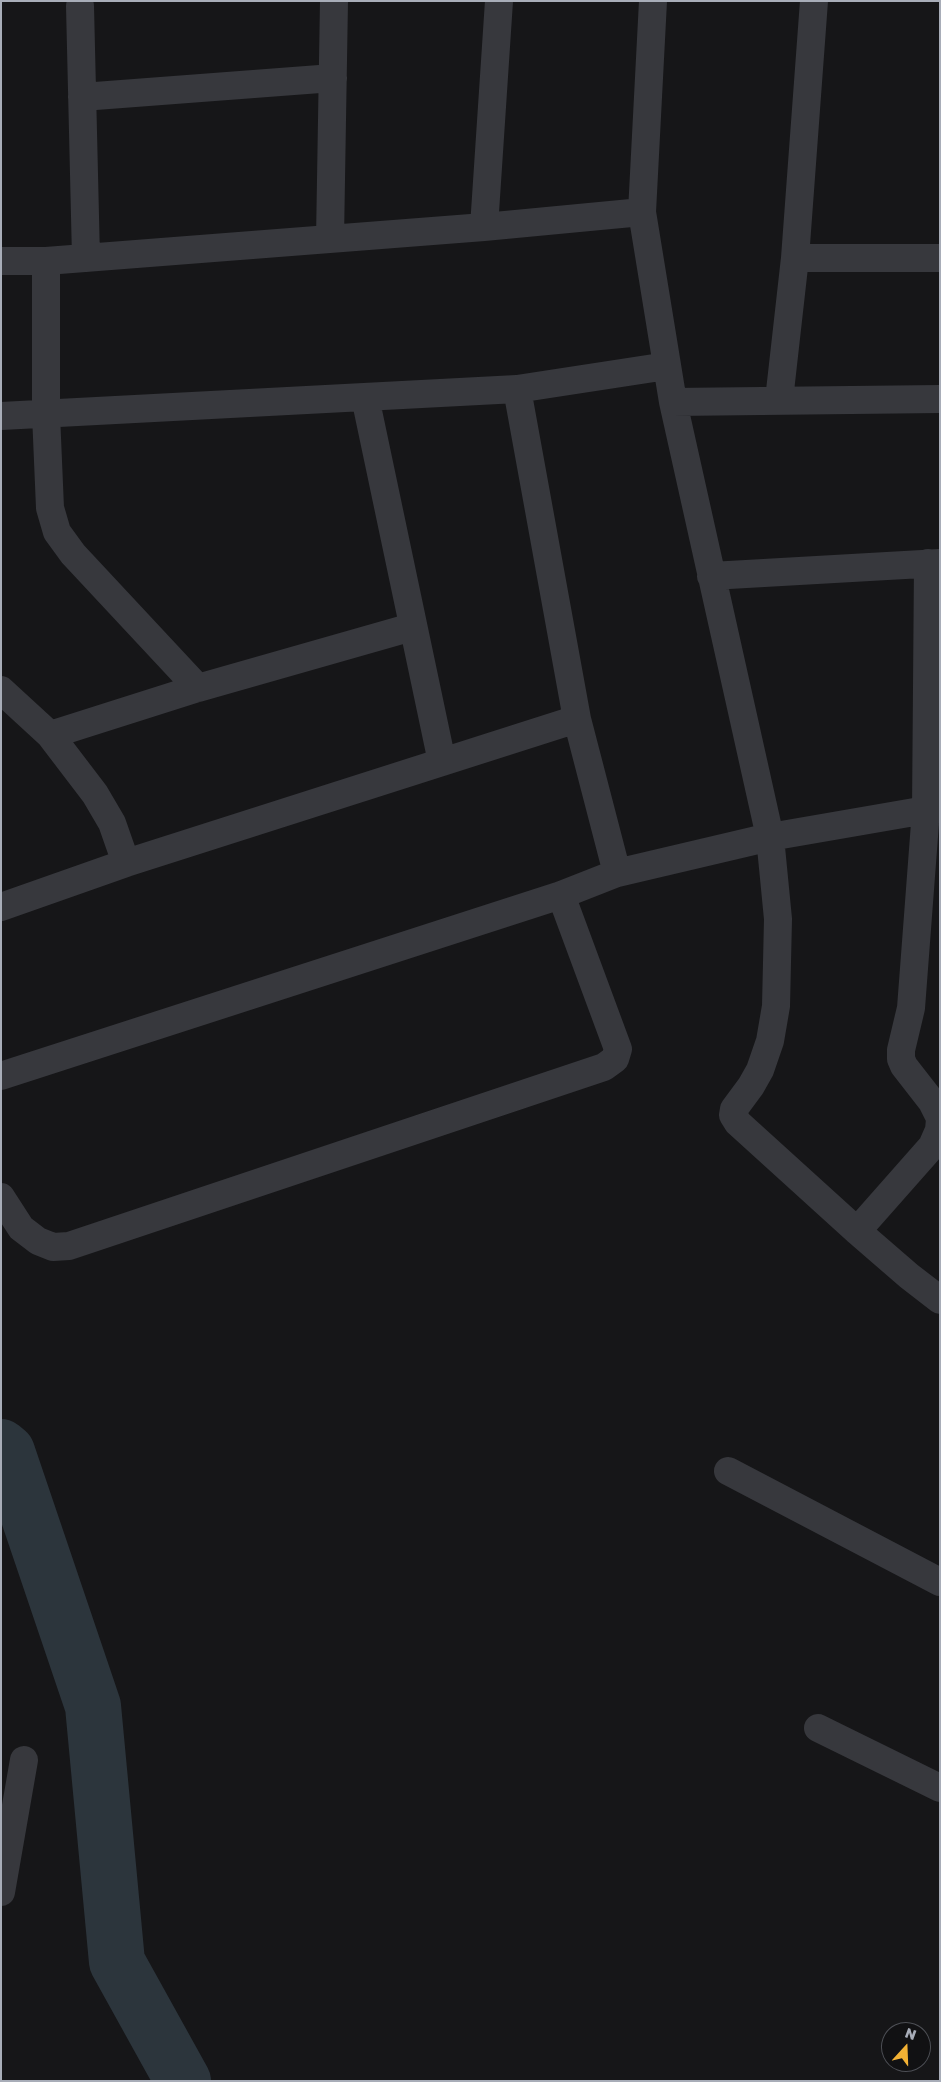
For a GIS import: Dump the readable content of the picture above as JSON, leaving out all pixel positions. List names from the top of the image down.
{
  "north": "top"
}
